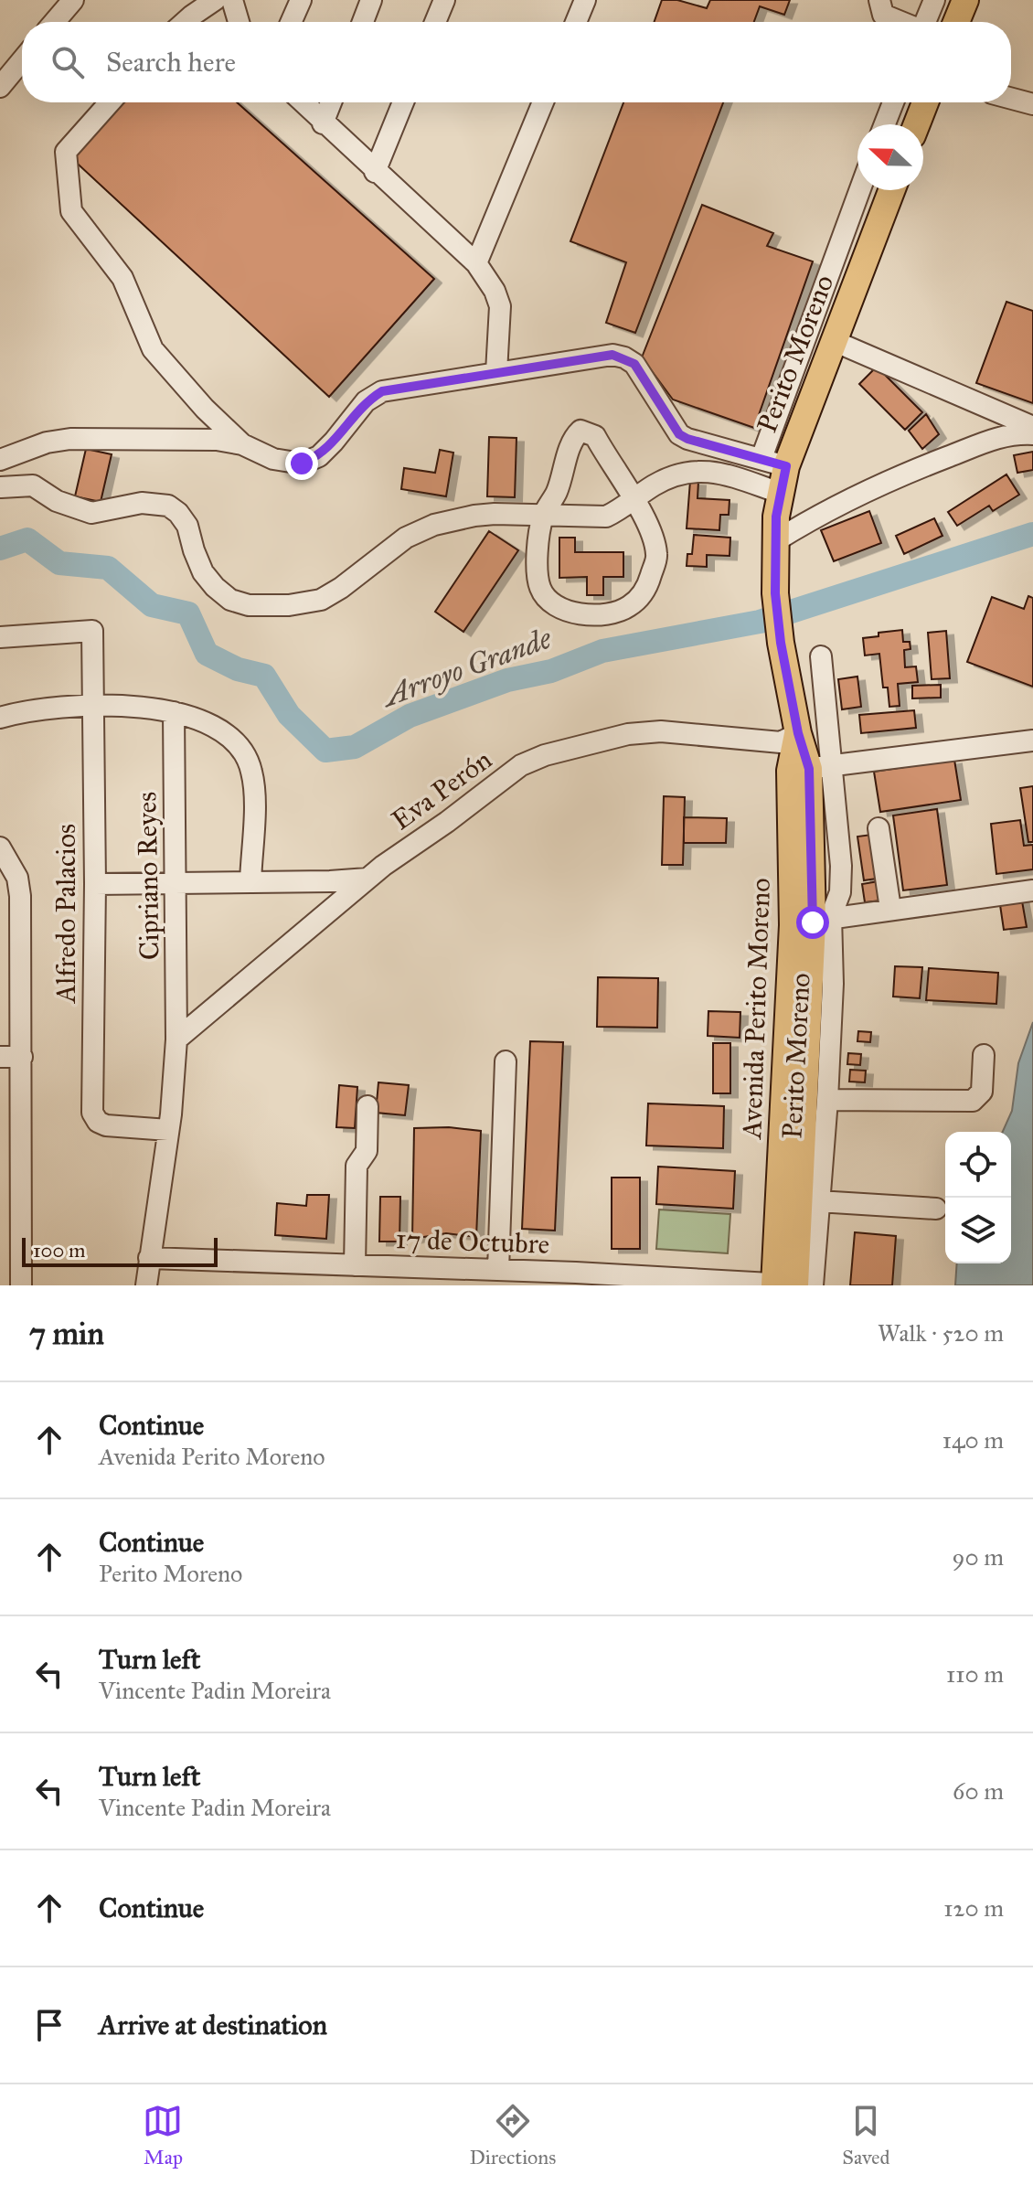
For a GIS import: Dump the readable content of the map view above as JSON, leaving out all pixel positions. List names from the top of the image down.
{
  "streets": {
    "main road": ["Perito Moreno", "Avenida Perito Moreno"],
    "street": [
      "Eva Perón",
      "Cipriano Reyes",
      "Alfredo Palacios",
      "17 de Octubre"
    ]
  },
  "crossings": [
    ["Perito Moreno", "Avenida Perito Moreno"],
    ["Eva Perón", "Cipriano Reyes"],
    ["Eva Perón", "Avenida Perito Moreno"],
    ["Cipriano Reyes", "Alfredo Palacios"],
    ["Cipriano Reyes", "17 de Octubre"],
    ["Avenida Perito Moreno", "17 de Octubre"]
  ],
  "water": ["Arroyo Grande"],
  "scale_bar": "100 m",
  "north": "left",
  "page": {
    "search": "Search here",
    "scale": "100 m",
    "heading": ["7 min", "Walk · 520 m"],
    "list": [
      ["Continue", "Avenida Perito Moreno", "140 m"],
      ["Continue", "Perito Moreno", "90 m"],
      ["Turn left", "Vincente Padin Moreira", "110 m"],
      ["Turn left", "Vincente Padin Moreira", "60 m"],
      ["Continue", "120 m"],
      "Arrive at destination"
    ],
    "nav": ["Map", "Directions", "Saved"]
  }
}
